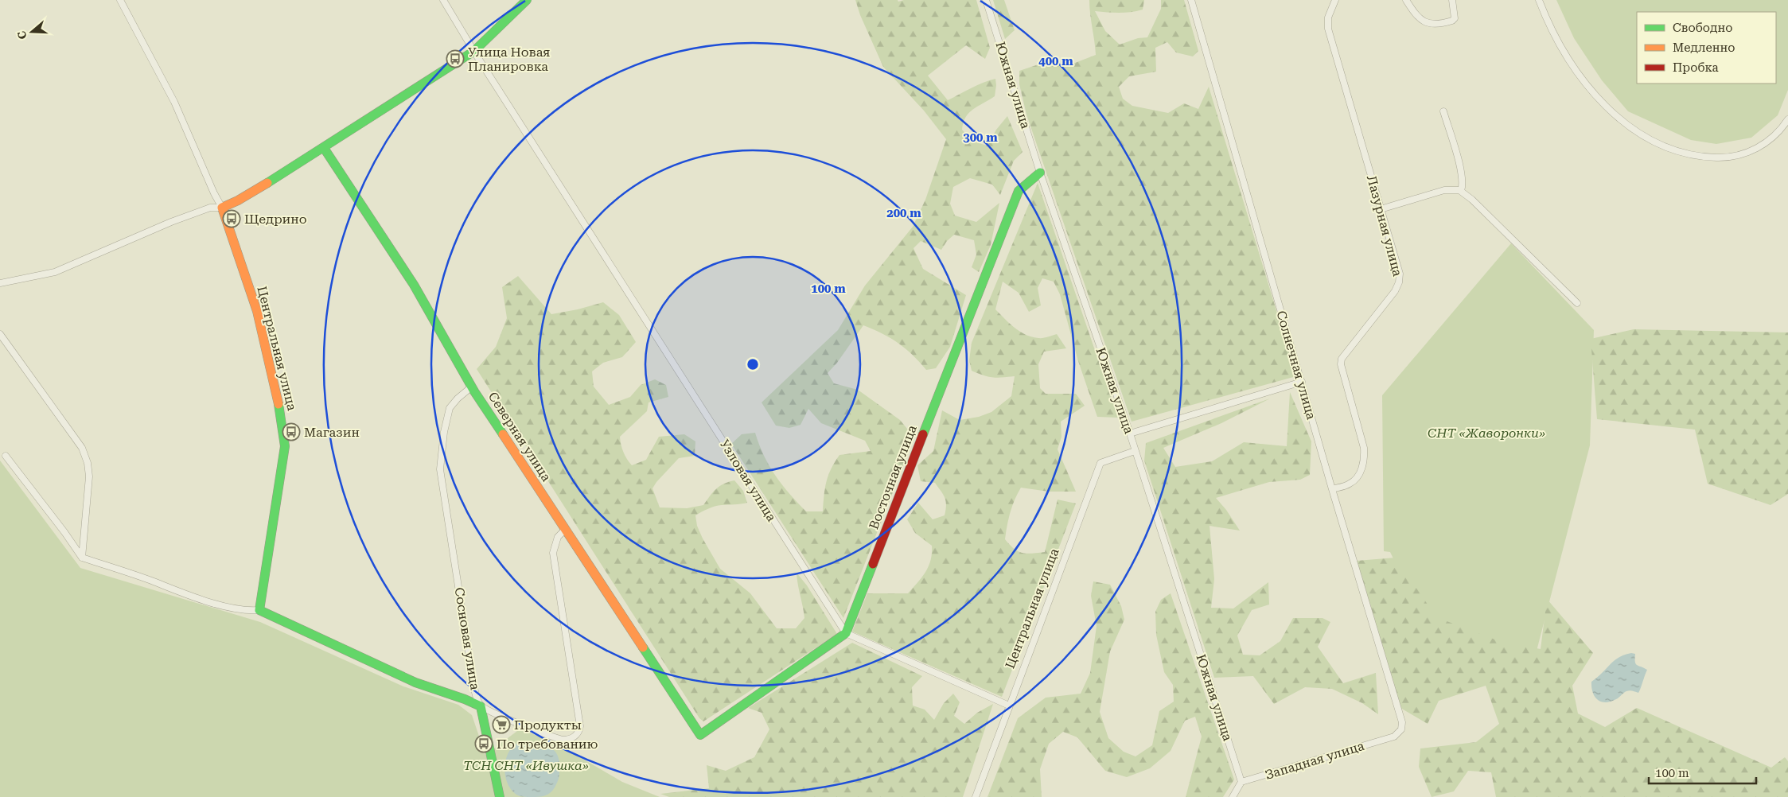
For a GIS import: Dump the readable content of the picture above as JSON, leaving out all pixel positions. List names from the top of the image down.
{
  "streets": {
    "street": [
      "Южная улица",
      "Лазурная улица",
      "Центральная улица",
      "Солнечная улица",
      "Северная улица",
      "Восточная улица",
      "Узловая улица",
      "Сосновая улица",
      "Западная улица"
    ]
  },
  "crossings": [
    ["Южная улица", "Центральная улица"],
    ["Южная улица", "Восточная улица"],
    ["Южная улица", "Западная улица"],
    ["Лазурная улица", "Солнечная улица"],
    ["Солнечная улица", "Западная улица"],
    ["Северная улица", "Восточная улица"],
    ["Северная улица", "Узловая улица"],
    ["Северная улица", "Сосновая улица"],
    ["Восточная улица", "Узловая улица"]
  ],
  "parks": ["СНТ «Жаворонки»", "ТСН СНТ «Ивушка»"],
  "places": {
    "bus stop": [
      "Улица Новая Планировка",
      "Щедрино",
      "Магазин",
      "По требованию"
    ],
    "supermarket": ["Продукты"]
  },
  "legend": ["Свободно", "Медленно", "Пробка"],
  "scale_bar": "100 m",
  "north": "left",
  "rings": [
    "400 m",
    "300 m",
    "200 m",
    "100 m"
  ]
}
